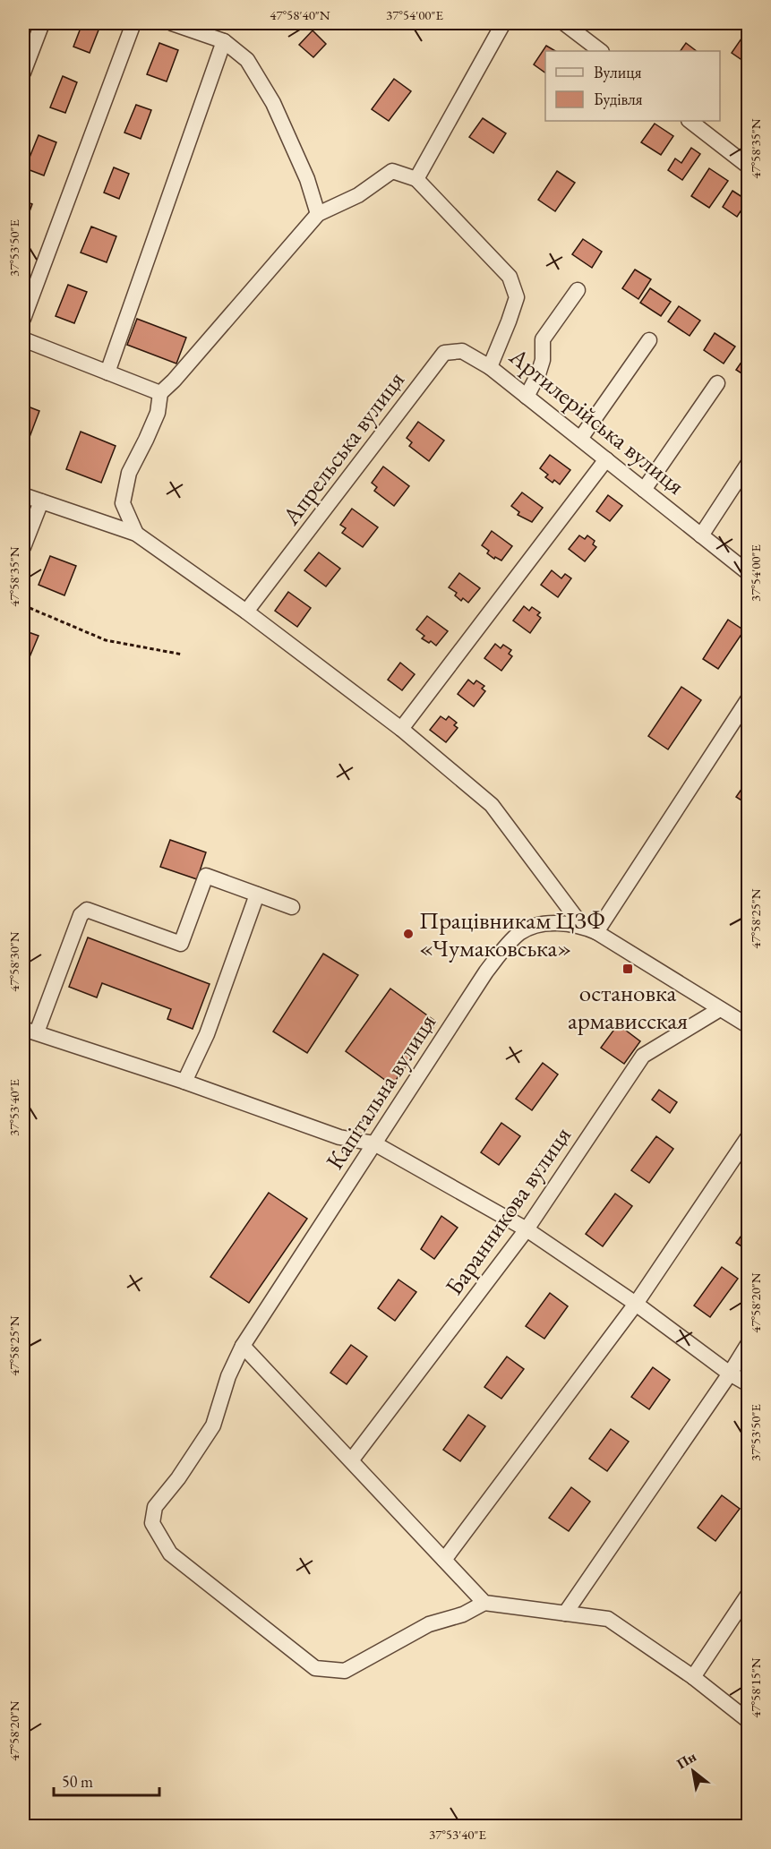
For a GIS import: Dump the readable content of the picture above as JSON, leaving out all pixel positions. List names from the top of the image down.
{
  "streets": {
    "street": [
      "Артилерійська вулиця",
      "Апрельська вулиця",
      "Капітальна вулиця",
      "Баранникова вулиця"
    ]
  },
  "crossings": [
    ["Артилерійська вулиця", "Апрельська вулиця"],
    ["Капітальна вулиця", "Баранникова вулиця"]
  ],
  "places": {
    "other": ["Працівникам ЦЗФ «Чумаковська»"],
    "transit": ["остановка армависская"]
  },
  "legend": ["Вулиця", "Будівля"],
  "scale_bar": "50 m",
  "north": "top left",
  "coordinates": [
    "47°58'40\"N",
    "37°54'00\"E",
    "47°58'35\"N",
    "37°53'50\"E",
    "47°58'25\"N",
    "47°58'30\"N",
    "37°53'40\"E",
    "47°58'20\"N",
    "47°58'15\"N"
  ]
}
